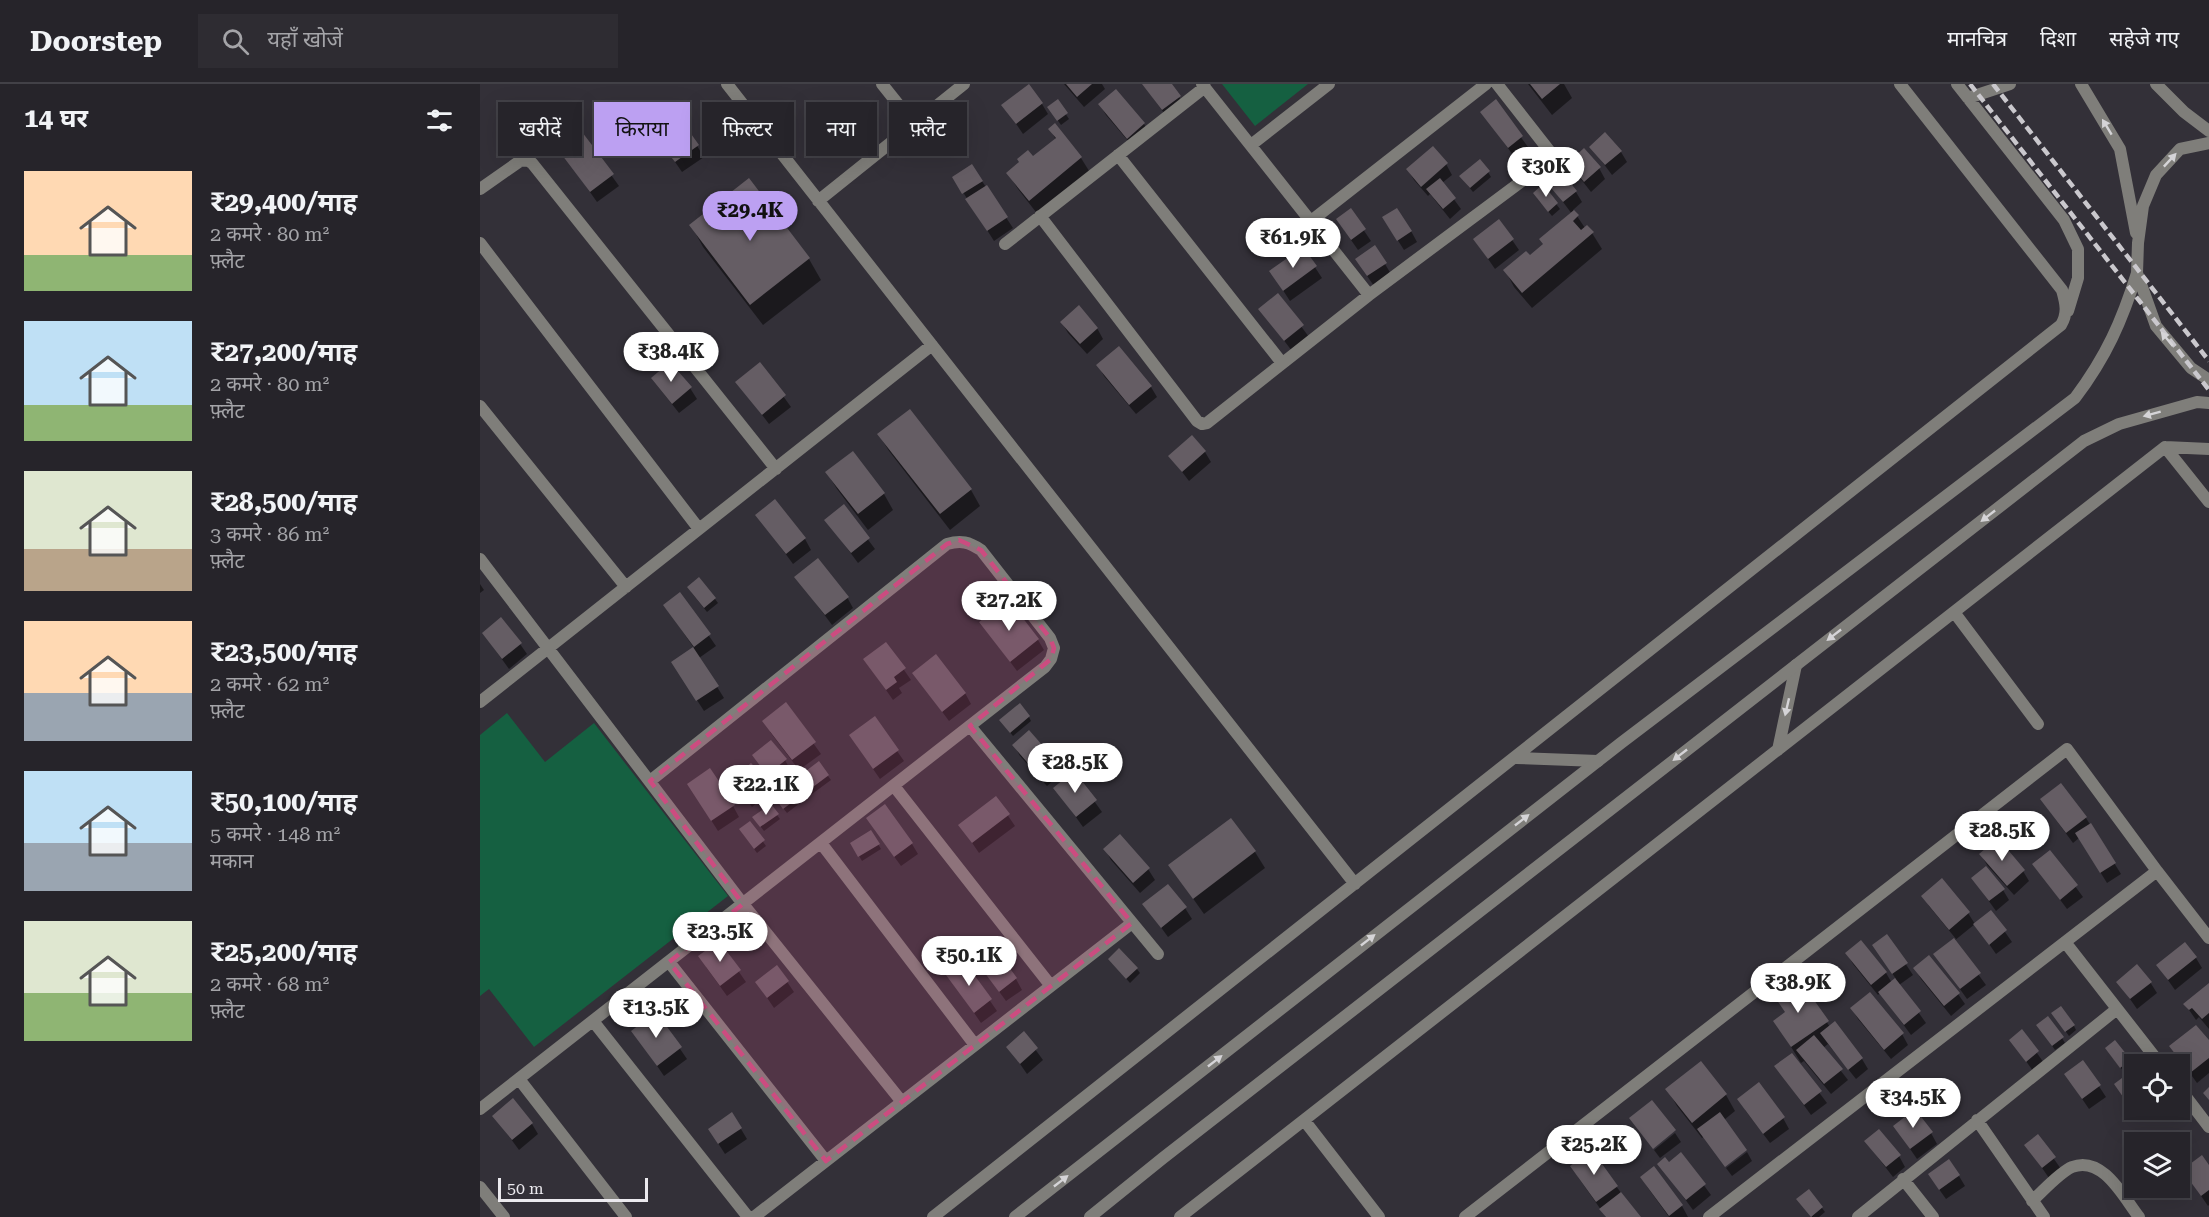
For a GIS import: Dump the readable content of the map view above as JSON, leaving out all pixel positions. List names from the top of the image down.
{
  "scale_bar": "50 m",
  "page": {
    "header": "Doorstep",
    "search": "यहाँ खोजें",
    "nav": ["मानचित्र", "दिशा", "सहेजे गए"],
    "heading": "14 घर",
    "chip": [
      "खरीदें",
      "किराया",
      "फ़िल्टर",
      "नया",
      "फ़्लैट"
    ],
    "price": [
      "₹30K",
      "₹29.4K",
      "₹61.9K",
      "₹38.4K",
      "₹27.2K",
      "₹28.5K",
      "₹22.1K",
      "₹28.5K",
      "₹23.5K",
      "₹50.1K",
      "₹38.9K",
      "₹13.5K",
      "₹34.5K",
      "₹25.2K"
    ],
    "list": [
      {
        "name": "₹29,400/माह",
        "note": "2 कमरे · 80 m² · फ़्लैट"
      },
      {
        "name": "₹27,200/माह",
        "note": "2 कमरे · 80 m² · फ़्लैट"
      },
      {
        "name": "₹28,500/माह",
        "note": "3 कमरे · 86 m² · फ़्लैट"
      },
      {
        "name": "₹23,500/माह",
        "note": "2 कमरे · 62 m² · फ़्लैट"
      },
      {
        "name": "₹50,100/माह",
        "note": "5 कमरे · 148 m² · मकान"
      },
      {
        "name": "₹25,200/माह",
        "note": "2 कमरे · 68 m² · फ़्लैट"
      }
    ],
    "scale": "50 m"
  }
}
